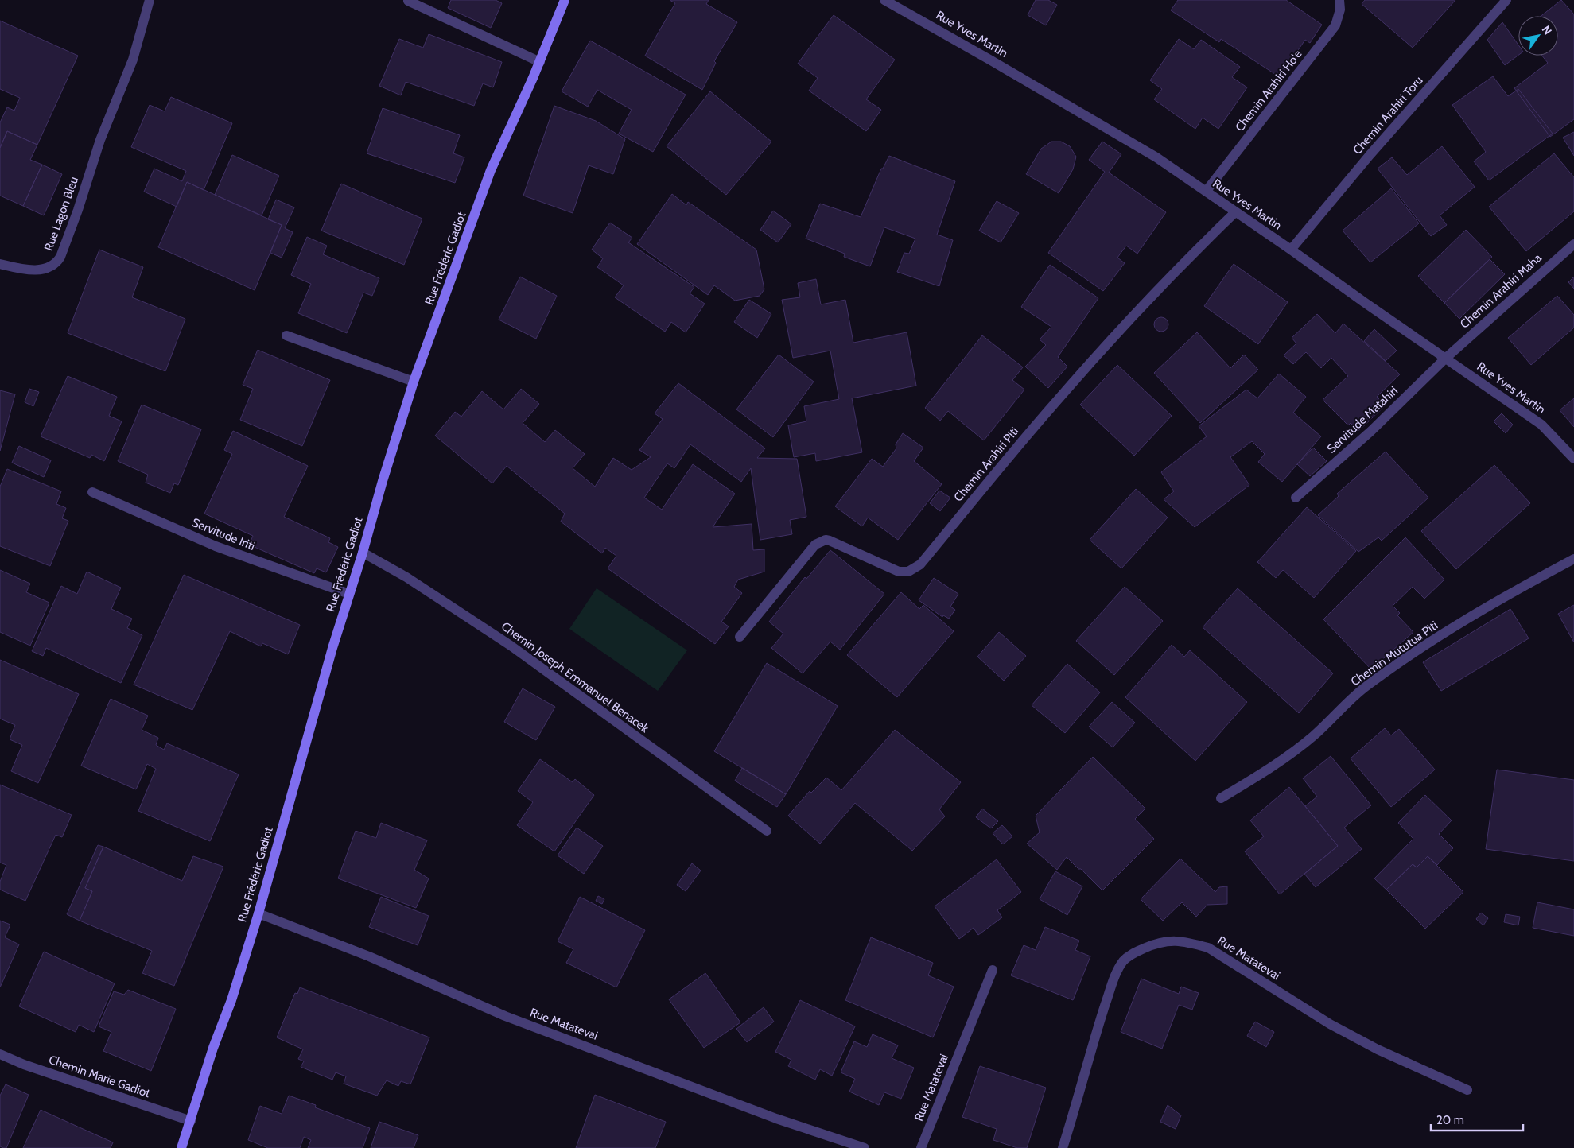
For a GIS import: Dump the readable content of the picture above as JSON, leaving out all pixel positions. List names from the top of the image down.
{
  "streets": {
    "street": [
      "Rue Yves Martin",
      "Chemin Arahiri Ho'e",
      "Chemin Arahiri Toru",
      "Rue Lagon Bleu",
      "Rue Frédéric Gadiot",
      "Chemin Arahiri Maha",
      "Servitude Matahiri",
      "Chemin Arahiri Piti",
      "Servitude Iriti",
      "Chemin Mututua Piti",
      "Chemin Joseph Emmanuel Benacek",
      "Rue Matatevai",
      "Chemin Marie Gadiot"
    ]
  },
  "crossings": [
    ["Rue Yves Martin", "Chemin Arahiri Ho'e"],
    ["Rue Yves Martin", "Chemin Arahiri Toru"],
    ["Rue Yves Martin", "Chemin Arahiri Maha"],
    ["Rue Yves Martin", "Servitude Matahiri"],
    ["Rue Yves Martin", "Chemin Arahiri Piti"],
    ["Rue Frédéric Gadiot", "Servitude Iriti"],
    ["Rue Frédéric Gadiot", "Chemin Joseph Emmanuel Benacek"],
    ["Rue Frédéric Gadiot", "Rue Matatevai"],
    ["Rue Frédéric Gadiot", "Chemin Marie Gadiot"],
    ["Chemin Arahiri Maha", "Servitude Matahiri"]
  ],
  "scale_bar": "20 m",
  "north": "top right"
}
